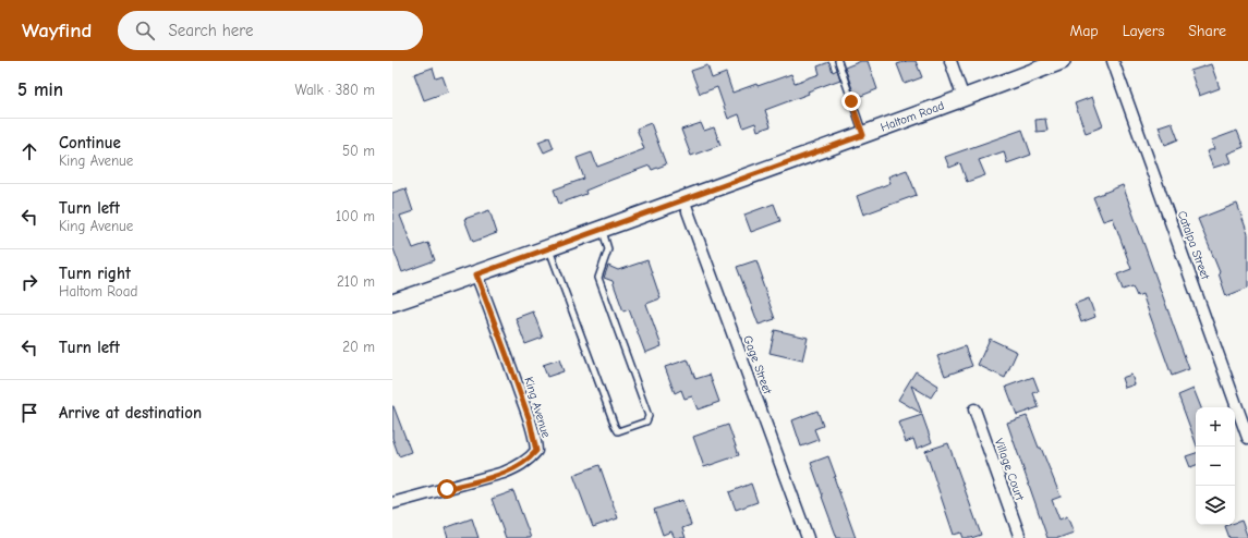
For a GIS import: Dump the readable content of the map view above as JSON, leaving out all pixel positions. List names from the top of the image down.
{
  "streets": {
    "main road": ["Haltom Road"],
    "street": [
      "Catalpa Street",
      "Gage Street",
      "King Avenue",
      "Village Court"
    ]
  },
  "crossings": [
    ["Haltom Road", "Gage Street"],
    ["Haltom Road", "King Avenue"]
  ],
  "page": {
    "header": "Wayfind",
    "search": "Search here",
    "nav": ["Map", "Layers", "Share"],
    "heading": ["5 min", "Walk · 380 m"],
    "list": [
      ["Continue", "King Avenue", "50 m"],
      ["Turn left", "King Avenue", "100 m"],
      ["Turn right", "Haltom Road", "210 m"],
      ["Turn left", "20 m"],
      "Arrive at destination"
    ],
    "map_buttons": ["+", "−"]
  }
}
